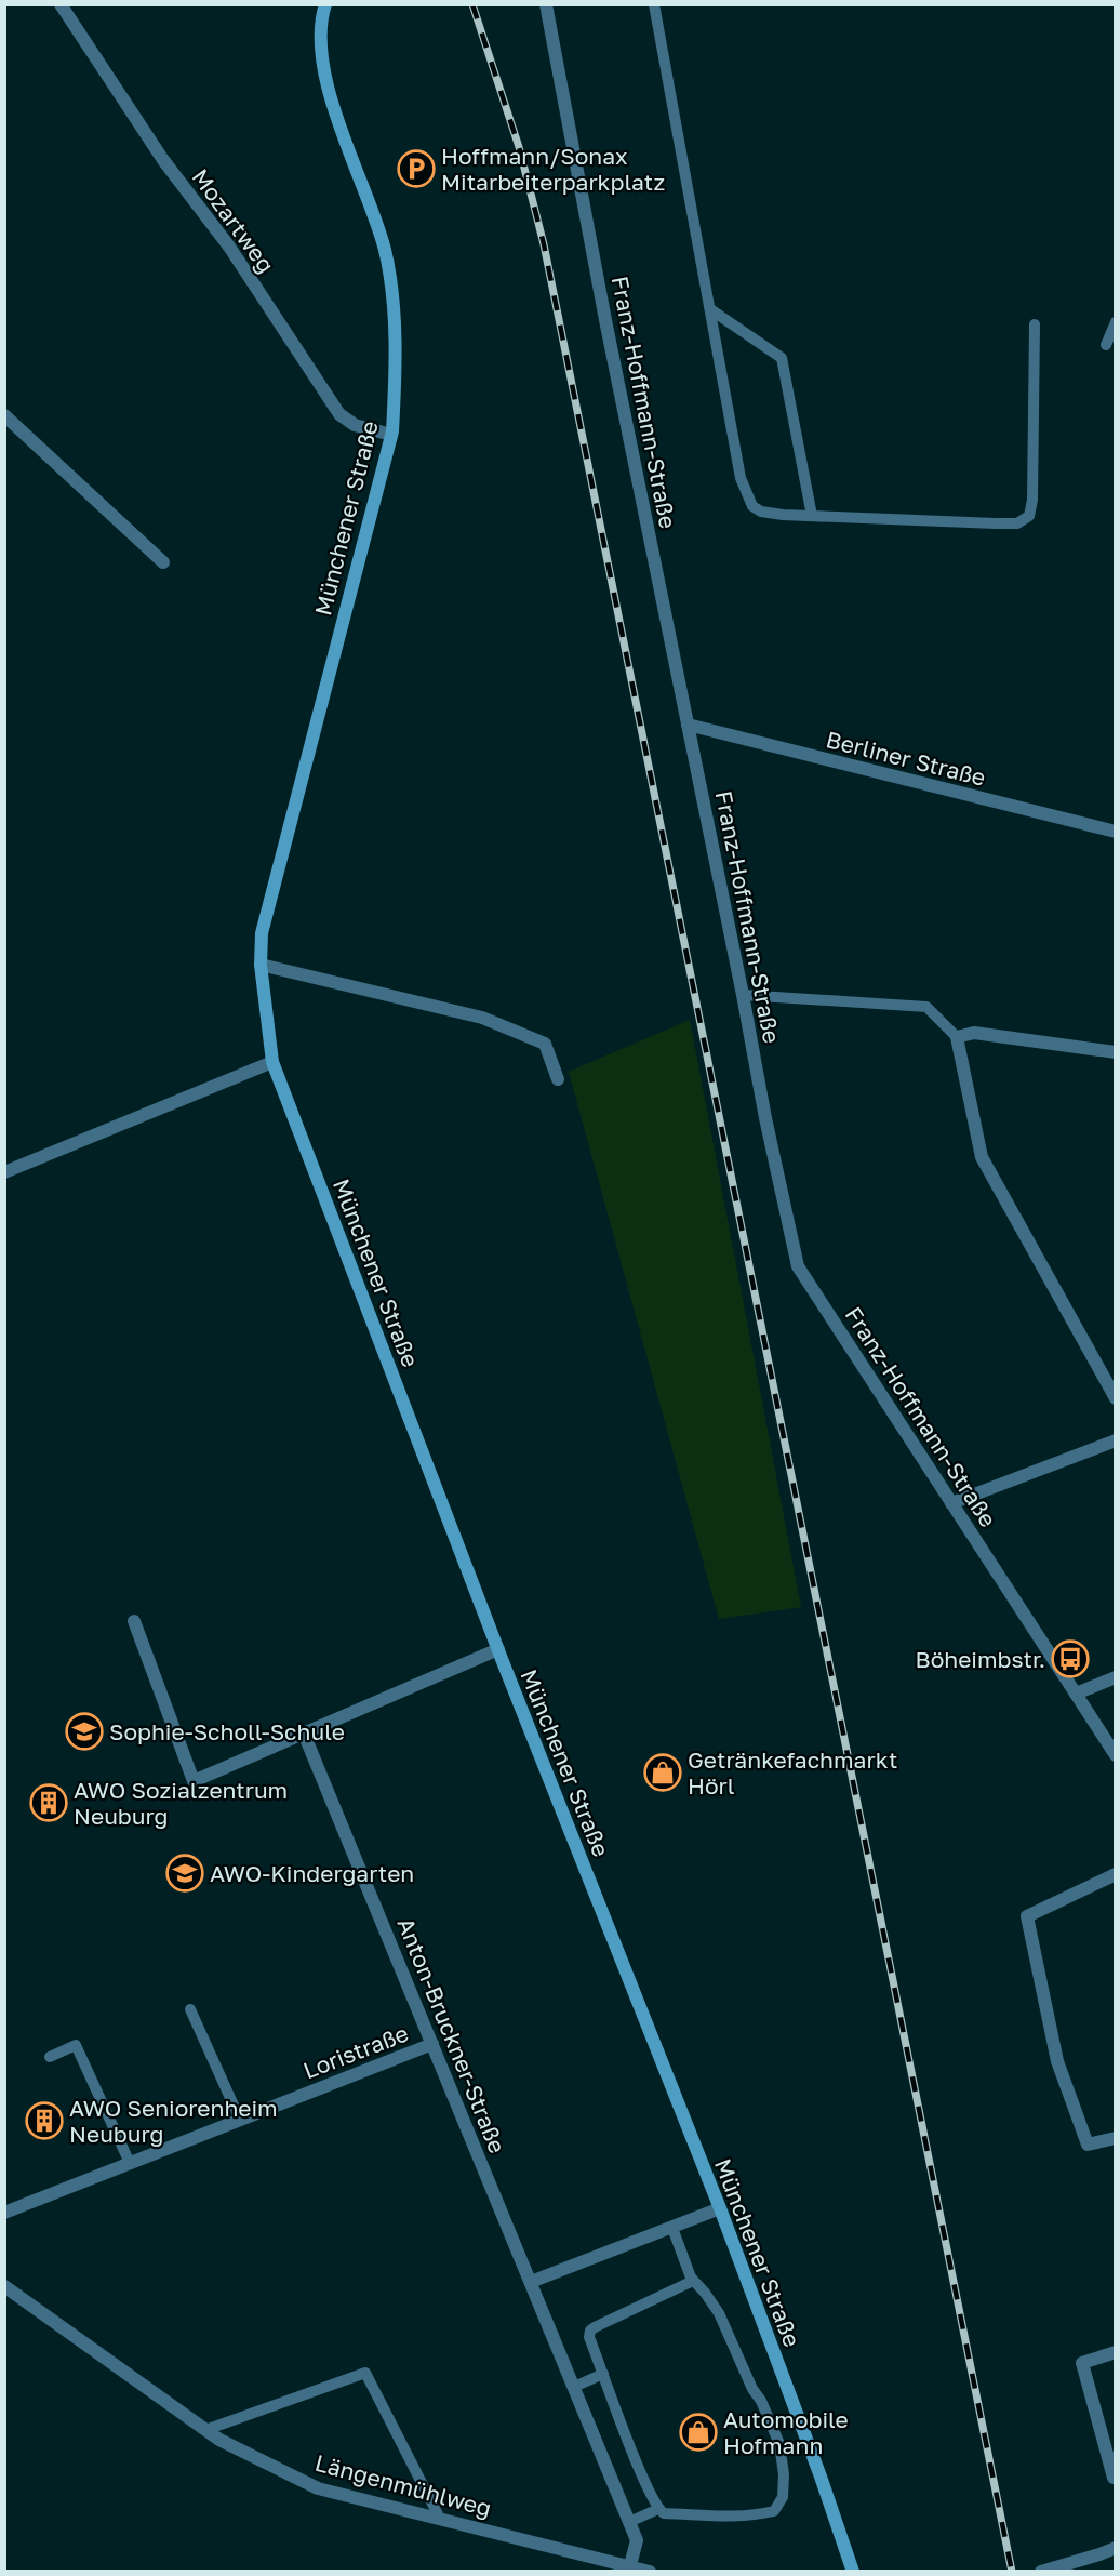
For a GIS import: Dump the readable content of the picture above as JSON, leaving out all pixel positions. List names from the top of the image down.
{
  "streets": {
    "main road": ["Münchener Straße"],
    "street": [
      "Mozartweg",
      "Franz-Hoffmann-Straße",
      "Berliner Straße",
      "Anton-Bruckner-Straße",
      "Loristraße",
      "Längenmühlweg"
    ]
  },
  "crossings": [
    ["Mozartweg", "Münchener Straße"],
    ["Franz-Hoffmann-Straße", "Berliner Straße"],
    ["Anton-Bruckner-Straße", "Loristraße"],
    ["Anton-Bruckner-Straße", "Längenmühlweg"]
  ],
  "places": {
    "parking": ["Hoffmann/Sonax Mitarbeiterparkplatz"],
    "bus stop": ["Böheimbstr."],
    "school or university": ["Sophie-Scholl-Schule", "AWO-Kindergarten"],
    "shop": ["Getränkefachmarkt Hörl", "Automobile Hofmann"],
    "building": ["AWO Sozialzentrum Neuburg", "AWO Seniorenheim Neuburg"]
  }
}
